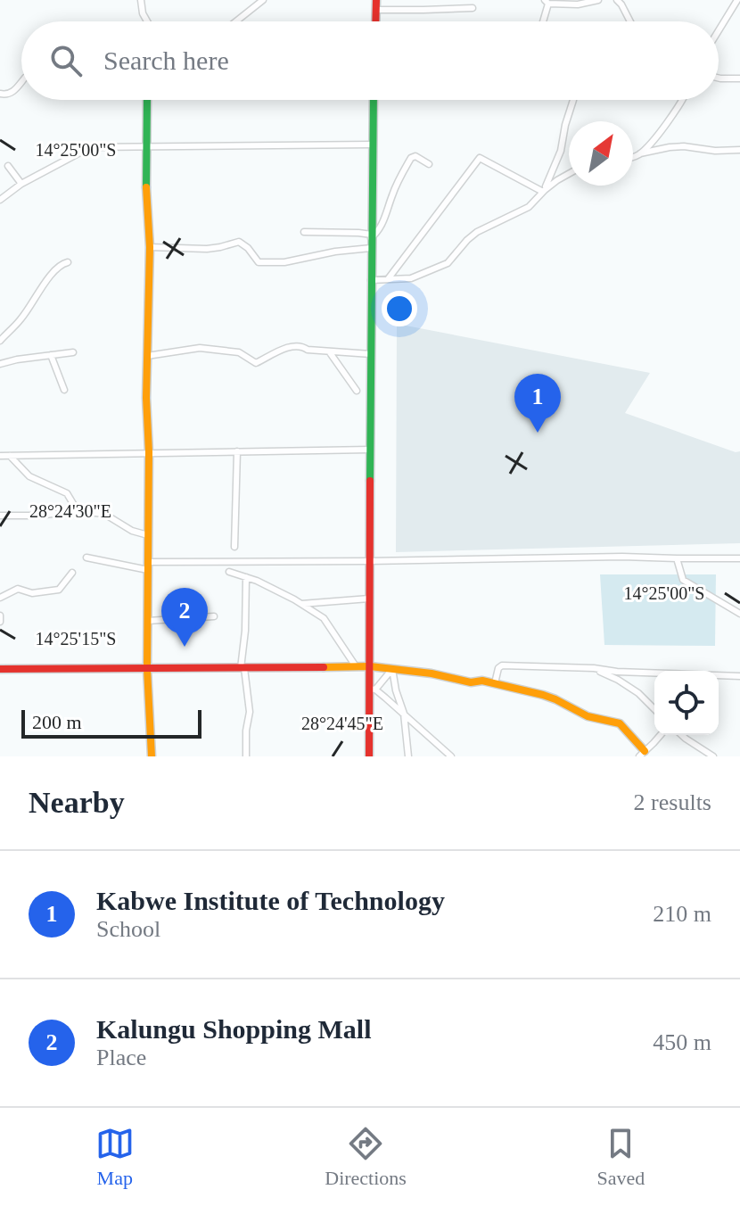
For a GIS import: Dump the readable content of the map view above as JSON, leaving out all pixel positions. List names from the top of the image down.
{
  "scale_bar": "200 m",
  "north": "top right",
  "page": {
    "search": "Search here",
    "pins": ["1", "2"],
    "scale": "200 m",
    "heading": ["Nearby", "2 results"],
    "list": [
      {
        "mark": "1",
        "name": "Kabwe Institute of Technology",
        "note": "School",
        "value": "210 m"
      },
      {
        "mark": "2",
        "name": "Kalungu Shopping Mall",
        "note": "Place",
        "value": "450 m"
      }
    ],
    "nav": ["Map", "Directions", "Saved"]
  },
  "coordinates": [
    "14°25'00\"S",
    "28°24'30\"E",
    "14°25'15\"S",
    "28°24'45\"E"
  ]
}
